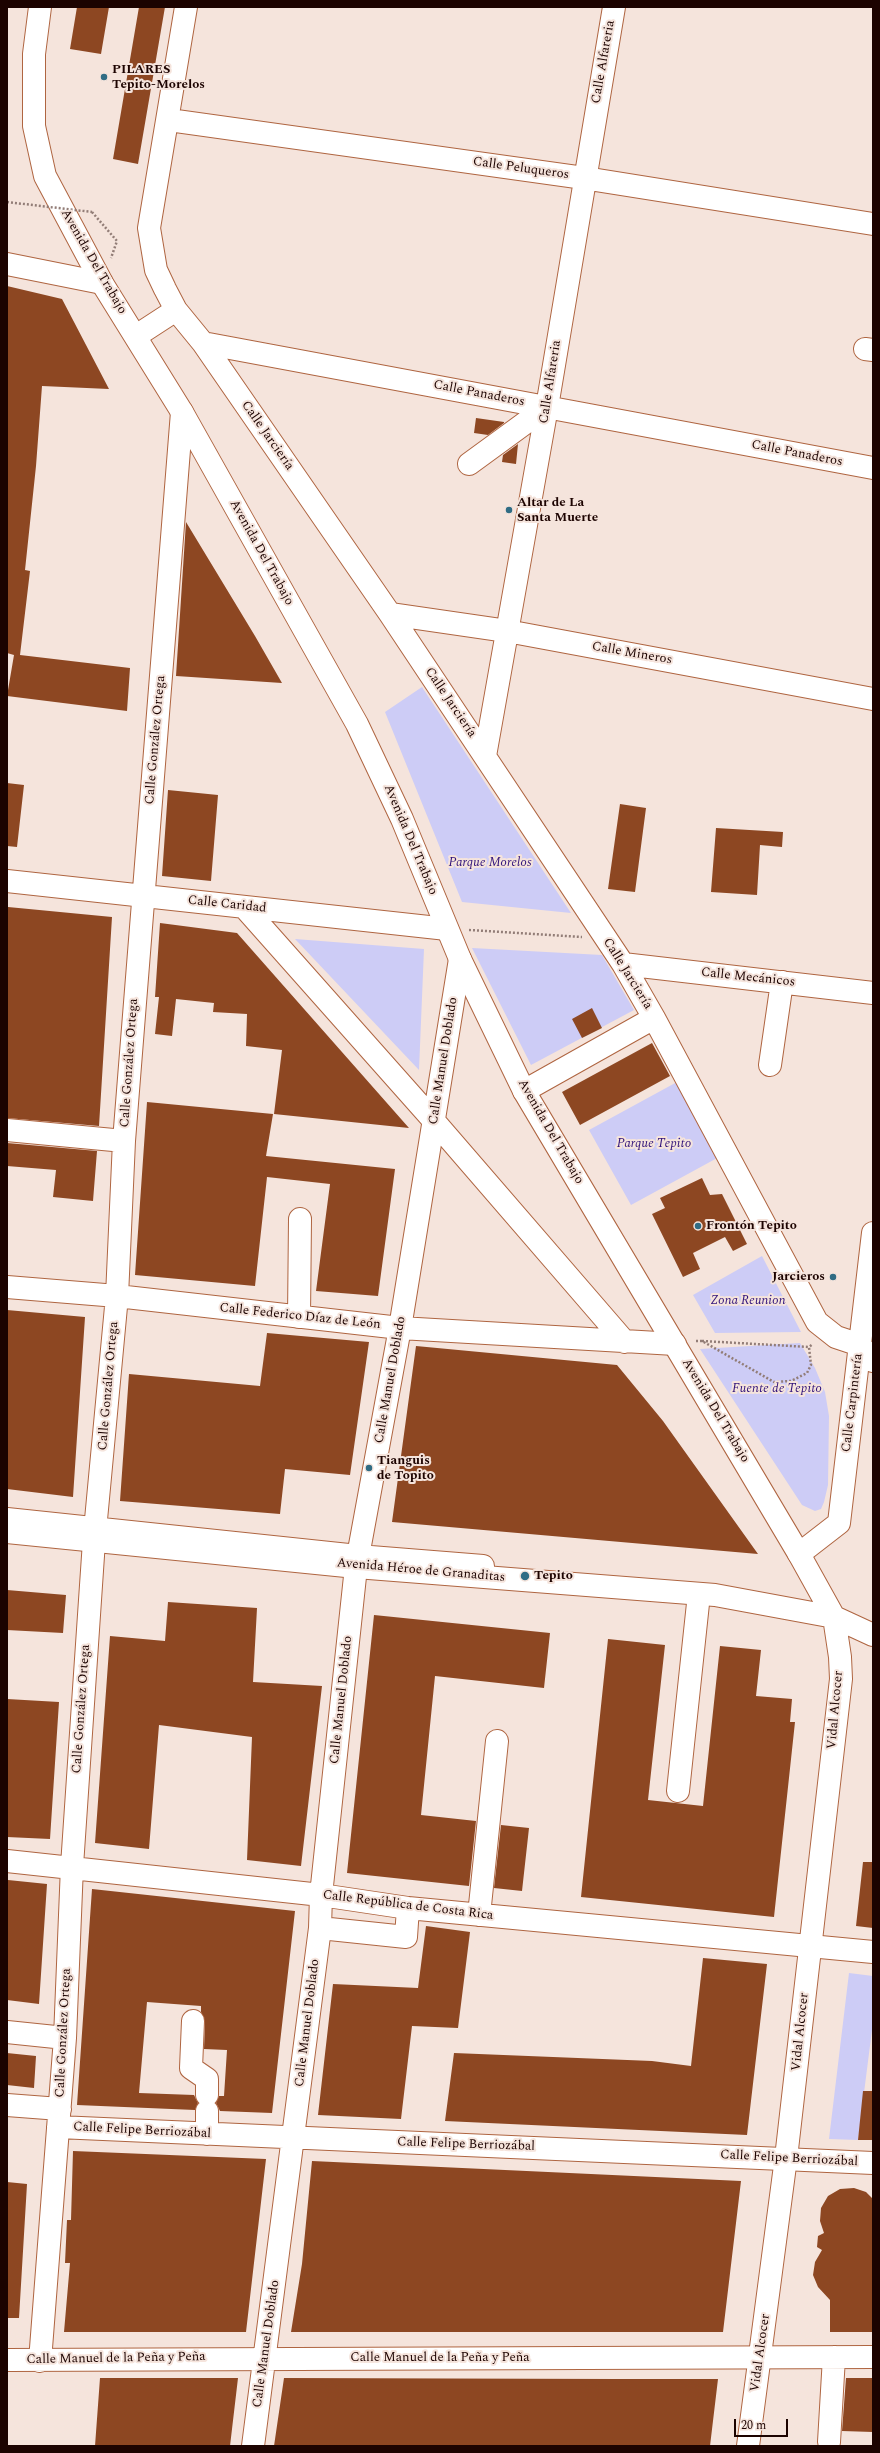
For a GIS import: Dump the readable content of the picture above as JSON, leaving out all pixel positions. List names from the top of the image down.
{
  "streets": {
    "street": [
      "Calle Alfareria",
      "Calle Peluqueros",
      "Avenida Del Trabajo",
      "Calle Panaderos",
      "Calle Jarciería",
      "Calle Mineros",
      "Calle González Ortega",
      "Calle Caridad",
      "Calle Mecánicos",
      "Calle Manuel Doblado",
      "Calle Federico Díaz de León",
      "Calle Carpintería",
      "Avenida Héroe de Granaditas",
      "Vidal Alcocer",
      "Calle República de Costa Rica",
      "Calle Felipe Berriozábal",
      "Calle Manuel de la Peña y Peña"
    ]
  },
  "crossings": [
    ["Calle Alfareria", "Calle Peluqueros"],
    ["Calle Alfareria", "Calle Panaderos"],
    ["Calle Alfareria", "Calle Jarciería"],
    ["Calle Alfareria", "Calle Mineros"],
    ["Calle Peluqueros", "Calle Jarciería"],
    ["Avenida Del Trabajo", "Calle González Ortega"],
    ["Avenida Del Trabajo", "Calle Caridad"],
    ["Avenida Del Trabajo", "Calle Manuel Doblado"],
    ["Avenida Del Trabajo", "Calle Federico Díaz de León"],
    ["Avenida Del Trabajo", "Calle Carpintería"],
    ["Avenida Del Trabajo", "Avenida Héroe de Granaditas"],
    ["Avenida Del Trabajo", "Vidal Alcocer"],
    ["Calle Panaderos", "Calle Jarciería"],
    ["Calle Jarciería", "Calle Mineros"],
    ["Calle Jarciería", "Calle Mecánicos"],
    ["Calle Jarciería", "Calle Carpintería"],
    ["Calle González Ortega", "Calle Caridad"],
    ["Calle González Ortega", "Calle Federico Díaz de León"],
    ["Calle González Ortega", "Avenida Héroe de Granaditas"],
    ["Calle González Ortega", "Calle República de Costa Rica"],
    ["Calle González Ortega", "Calle Felipe Berriozábal"],
    ["Calle González Ortega", "Calle Manuel de la Peña y Peña"],
    ["Calle Manuel Doblado", "Calle Federico Díaz de León"],
    ["Calle Manuel Doblado", "Avenida Héroe de Granaditas"],
    ["Calle Manuel Doblado", "Calle República de Costa Rica"],
    ["Calle Manuel Doblado", "Calle Felipe Berriozábal"],
    ["Calle Manuel Doblado", "Calle Manuel de la Peña y Peña"],
    ["Avenida Héroe de Granaditas", "Vidal Alcocer"],
    ["Vidal Alcocer", "Calle República de Costa Rica"],
    ["Vidal Alcocer", "Calle Felipe Berriozábal"],
    ["Vidal Alcocer", "Calle Manuel de la Peña y Peña"]
  ],
  "parks": [
    "Parque Morelos",
    "Parque Tepito",
    "Zona Reunion",
    "Fuente de Tepito"
  ],
  "places": [
    "PILARES Tepito-Morelos",
    "Altar de La Santa Muerte",
    "Frontón Tepito",
    "Jarcieros",
    "Tianguis de Topito",
    "Tepito"
  ],
  "scale_bar": "20 m"
}
